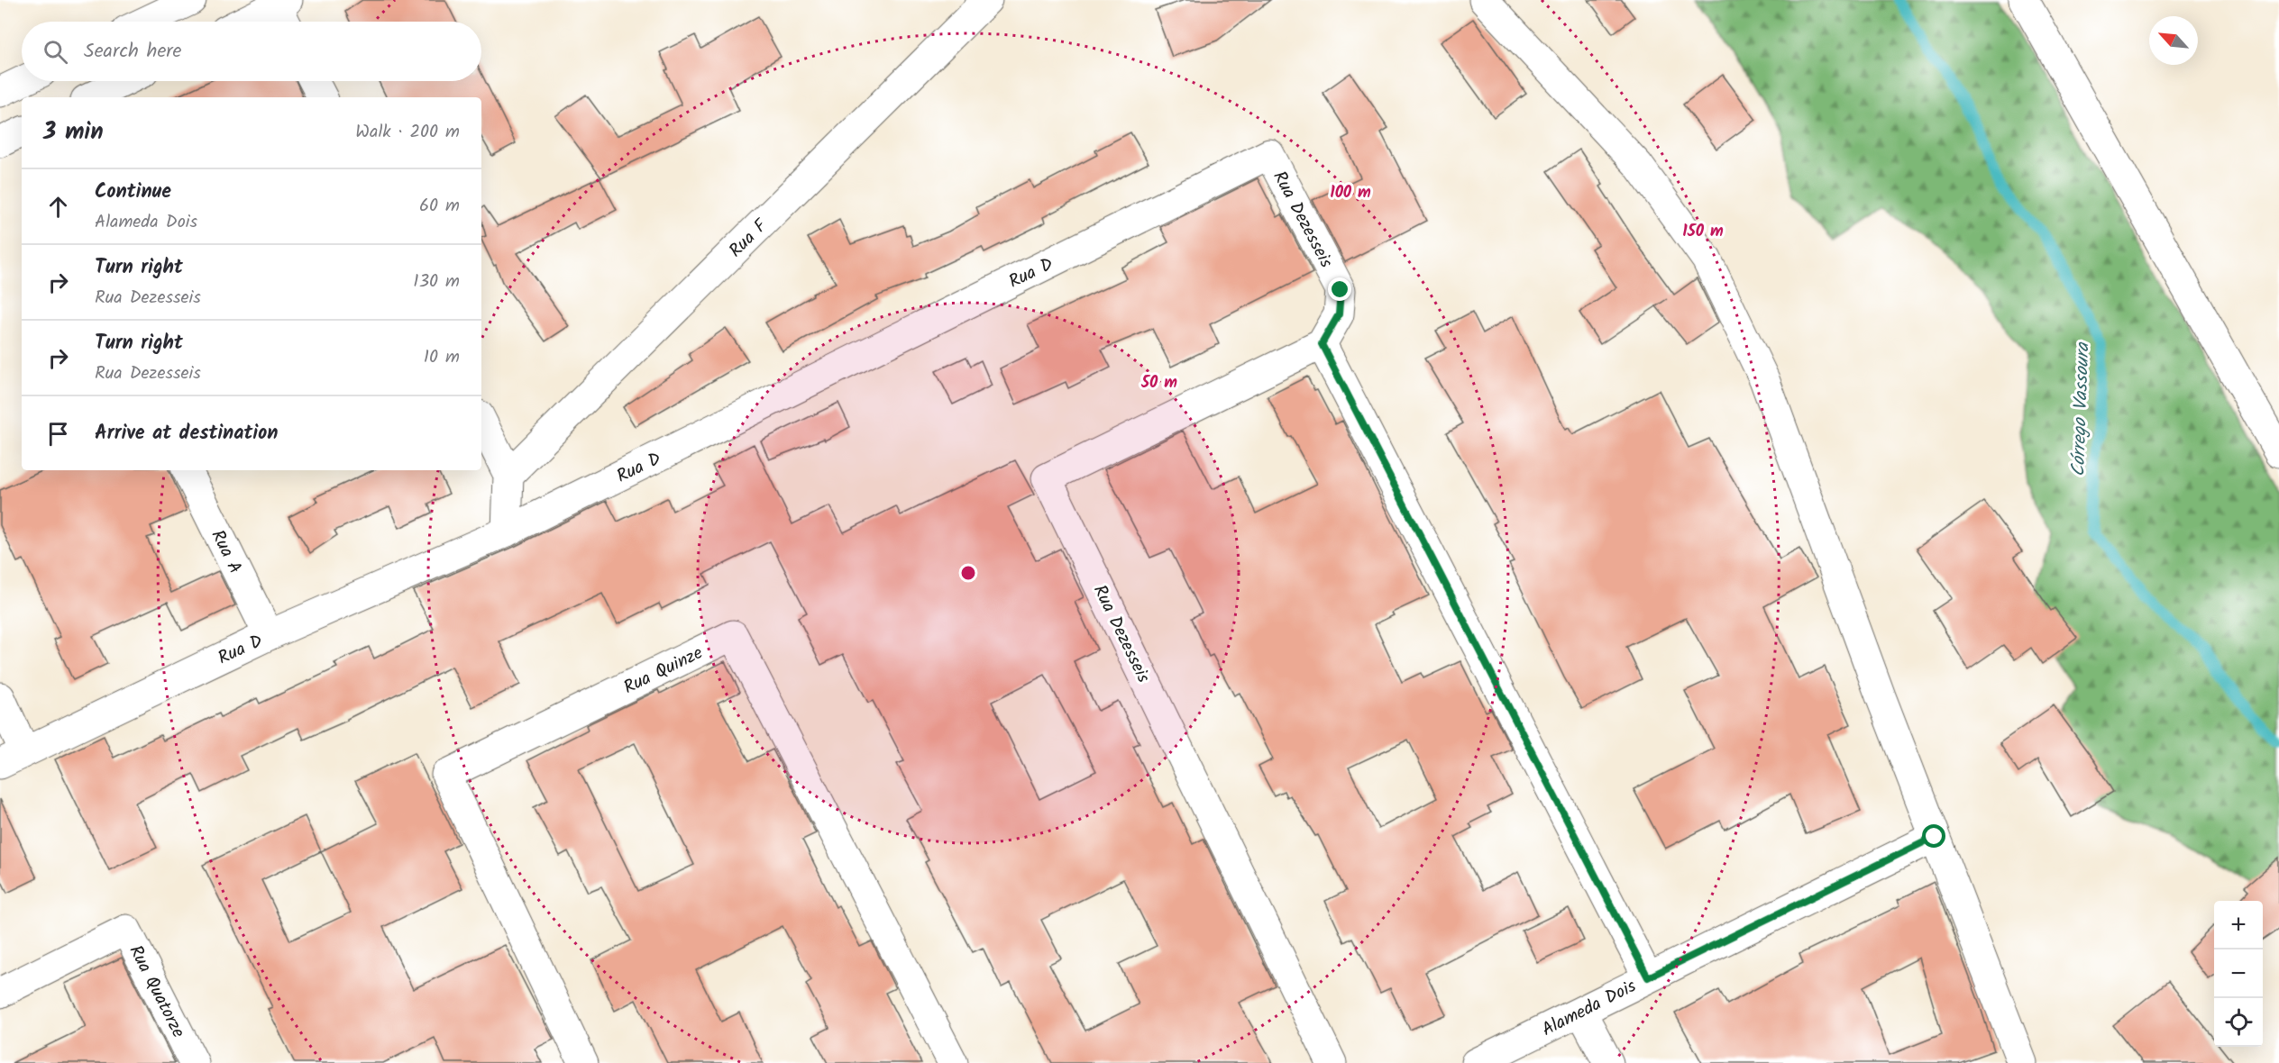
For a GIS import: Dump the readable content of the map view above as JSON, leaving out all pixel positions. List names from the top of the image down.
{
  "streets": {
    "street": [
      "Rua Dezesseis",
      "Rua F",
      "Rua D",
      "Rua A",
      "Rua Quinze",
      "Rua Quatorze",
      "Alameda Dois"
    ]
  },
  "crossings": [
    ["Rua Dezesseis", "Rua D"],
    ["Rua D", "Rua A"]
  ],
  "water": ["Córrego Vassoura"],
  "north": "top left",
  "page": {
    "search": "Search here",
    "heading": ["3 min", "Walk · 200 m"],
    "list": [
      ["Continue", "Alameda Dois", "60 m"],
      ["Turn right", "Rua Dezesseis", "130 m"],
      ["Turn right", "Rua Dezesseis", "10 m"],
      "Arrive at destination"
    ],
    "map_buttons": ["+", "−"]
  },
  "rings": ["100 m", "150 m", "50 m"]
}
